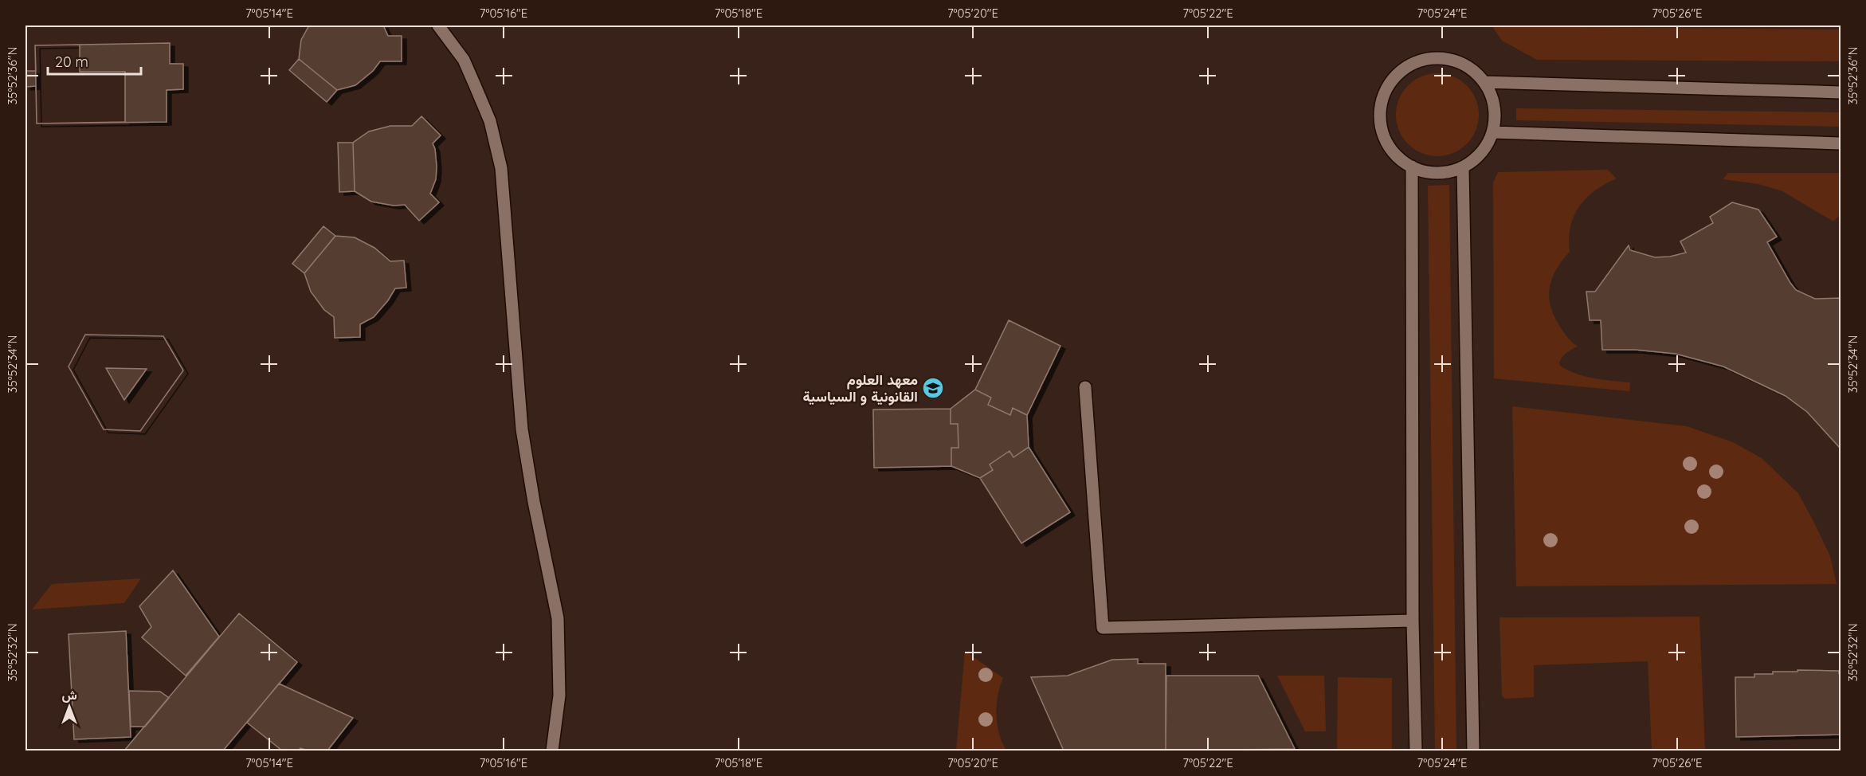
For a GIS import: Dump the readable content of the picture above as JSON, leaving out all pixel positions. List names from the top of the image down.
{
  "places": {
    "school or university": ["معهد العلوم القانونية و السياسية"]
  },
  "scale_bar": "20 m",
  "north": "top",
  "coordinates": [
    "7°05'14\"E",
    "7°05'16\"E",
    "7°05'18\"E",
    "7°05'20\"E",
    "7°05'22\"E",
    "7°05'24\"E",
    "7°05'26\"E",
    "35°52'36\"N",
    "35°52'34\"N",
    "35°52'32\"N"
  ]
}
